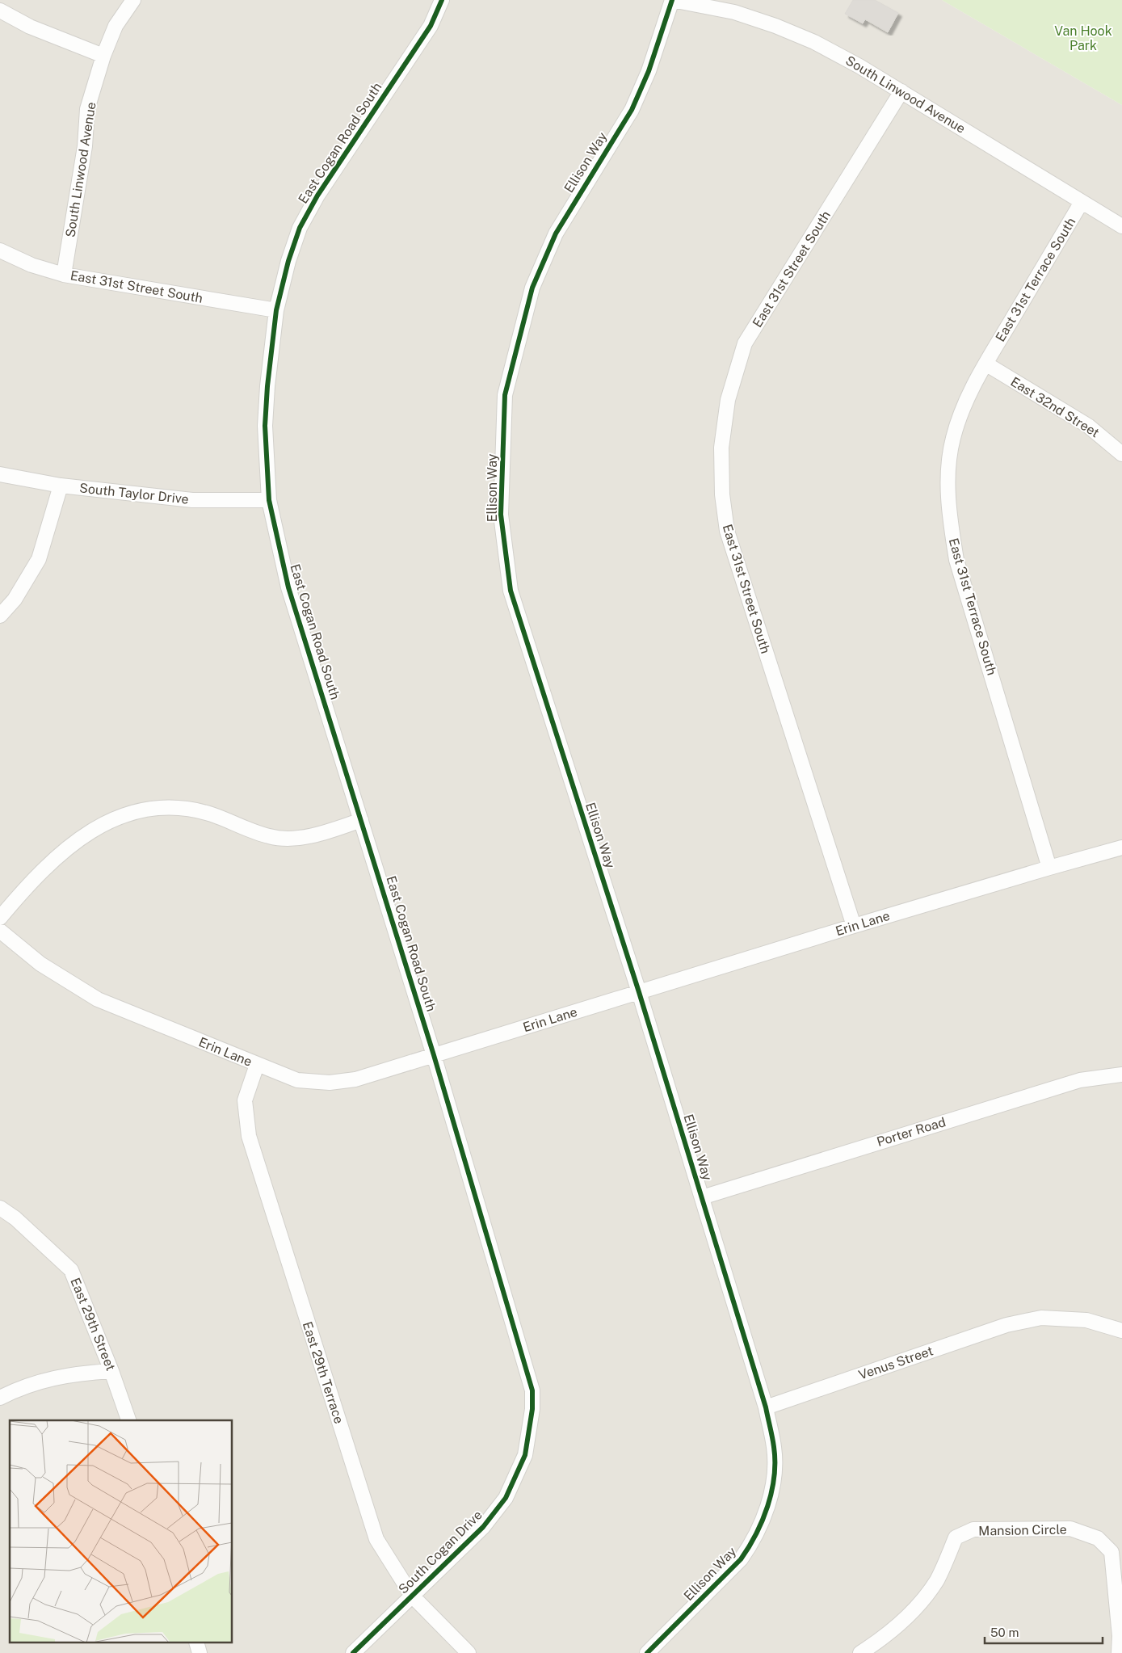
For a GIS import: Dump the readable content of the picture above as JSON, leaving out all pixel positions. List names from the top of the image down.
{
  "streets": {
    "street": [
      "South Linwood Avenue",
      "East Cogan Road South",
      "Ellison Way",
      "East 31st Street South",
      "East 31st Terrace South",
      "East 32nd Street",
      "South Taylor Drive",
      "Erin Lane",
      "Porter Road",
      "East 29th Street",
      "Venus Street",
      "East 29th Terrace",
      "Mansion Circle",
      "South Cogan Drive"
    ]
  },
  "crossings": [
    ["South Linwood Avenue", "Ellison Way"],
    ["South Linwood Avenue", "East 31st Street South"],
    ["South Linwood Avenue", "East 31st Terrace South"],
    ["East Cogan Road South", "East 31st Street South"],
    ["East Cogan Road South", "South Taylor Drive"],
    ["East Cogan Road South", "Erin Lane"],
    ["East Cogan Road South", "South Cogan Drive"],
    ["Ellison Way", "Erin Lane"],
    ["Ellison Way", "Porter Road"],
    ["Ellison Way", "Venus Street"],
    ["East 31st Street South", "Erin Lane"],
    ["East 31st Terrace South", "East 32nd Street"],
    ["East 31st Terrace South", "Erin Lane"],
    ["Erin Lane", "East 29th Terrace"],
    ["East 29th Terrace", "South Cogan Drive"]
  ],
  "parks": ["Van Hook Park"],
  "scale_bar": "50 m"
}
